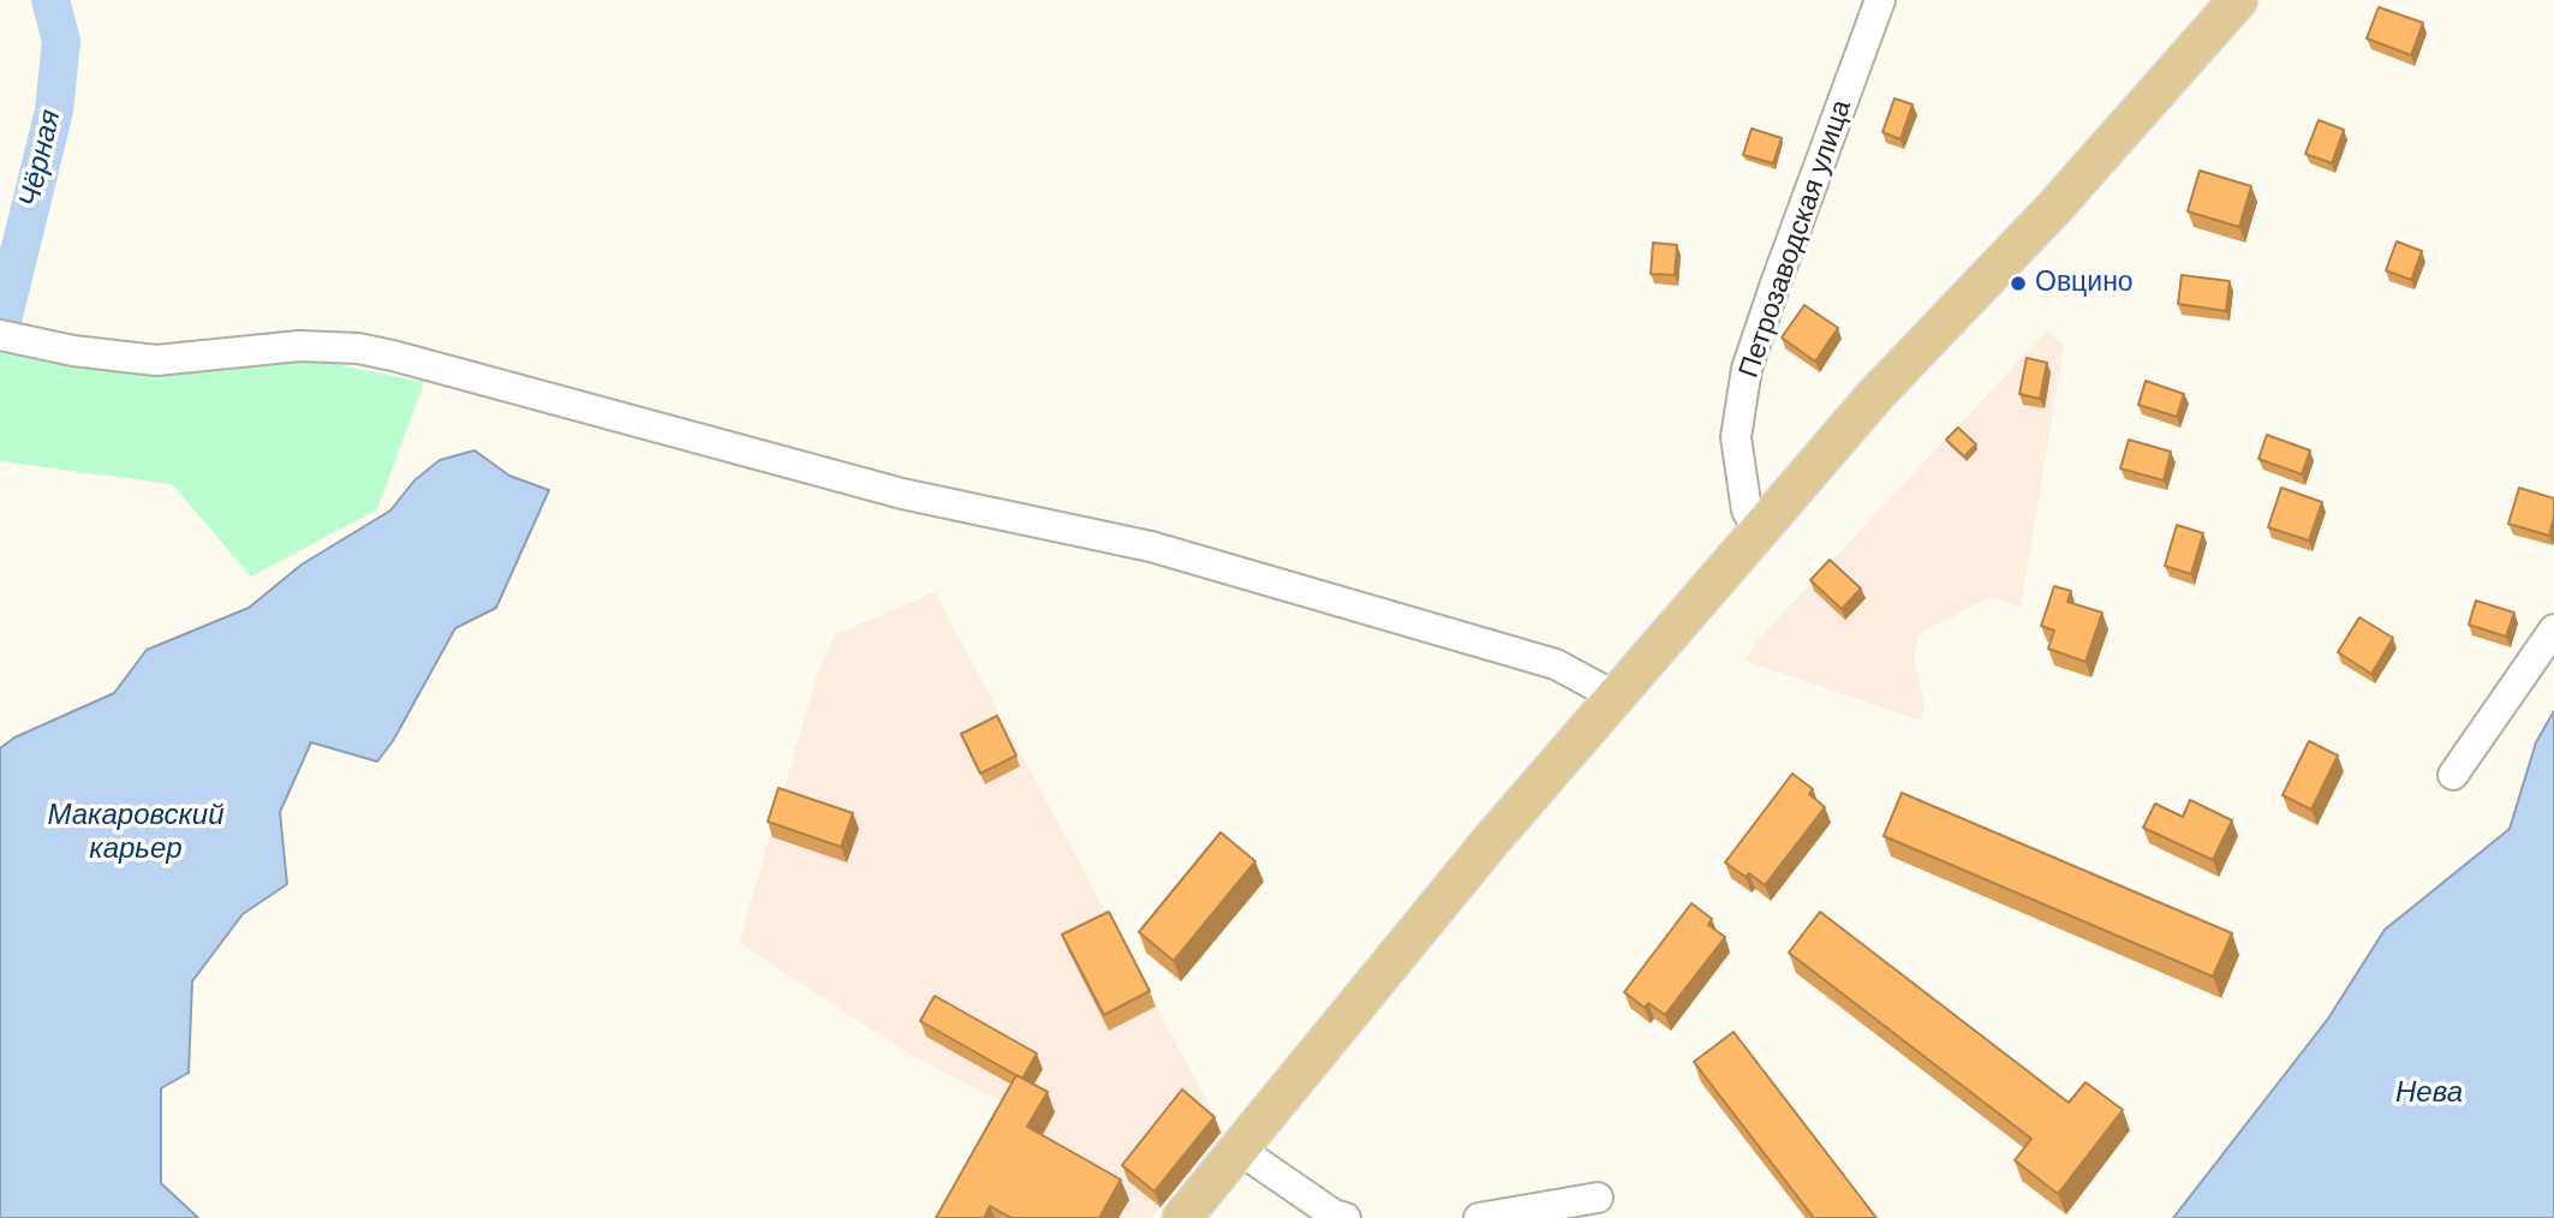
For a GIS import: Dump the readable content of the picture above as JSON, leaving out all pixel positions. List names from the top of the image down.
{
  "streets": {
    "street": ["Петрозаводская улица"]
  },
  "water": ["Чёрная", "Макаровский карьер", "Нева"],
  "places": ["Овцино"]
}
